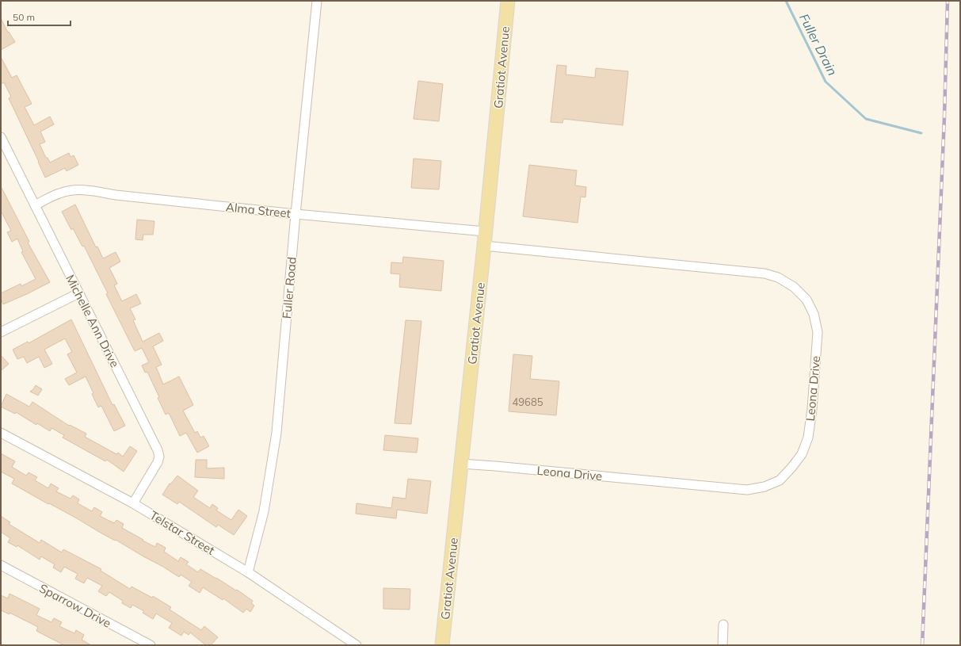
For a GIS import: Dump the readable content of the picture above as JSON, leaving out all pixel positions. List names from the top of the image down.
{
  "streets": {
    "main road": ["Gratiot Avenue"],
    "street": [
      "Alma Street",
      "Fuller Road",
      "Michelle Ann Drive",
      "Leona Drive",
      "Telstar Street",
      "Sparrow Drive"
    ]
  },
  "crossings": [
    ["Gratiot Avenue", "Alma Street"],
    ["Gratiot Avenue", "Leona Drive"],
    ["Alma Street", "Fuller Road"],
    ["Alma Street", "Michelle Ann Drive"],
    ["Fuller Road", "Telstar Street"],
    ["Michelle Ann Drive", "Telstar Street"]
  ],
  "water": ["Fuller Drain"],
  "house_numbers": ["49685"],
  "scale_bar": "50 m"
}
